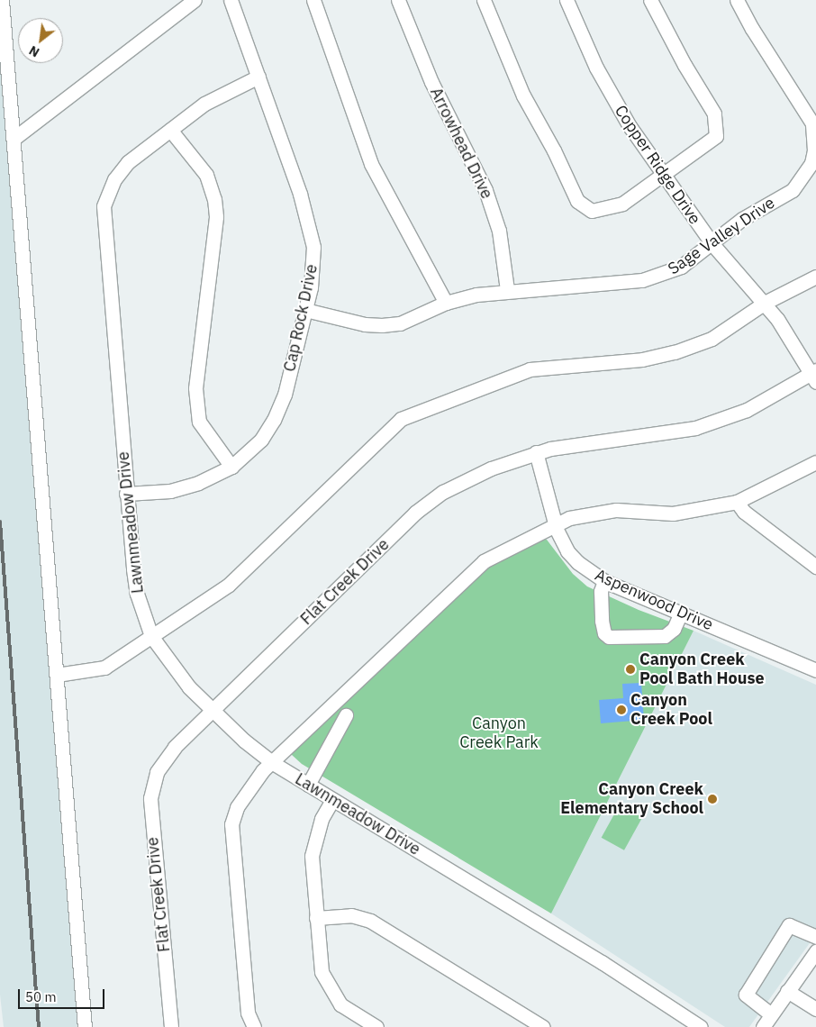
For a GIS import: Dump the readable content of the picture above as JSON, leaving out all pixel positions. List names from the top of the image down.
{
  "streets": {
    "street": [
      "Arrowhead Drive",
      "Copper Ridge Drive",
      "Sage Valley Drive",
      "Cap Rock Drive",
      "Lawnmeadow Drive",
      "Flat Creek Drive",
      "Aspenwood Drive"
    ]
  },
  "crossings": [
    ["Arrowhead Drive", "Sage Valley Drive"],
    ["Copper Ridge Drive", "Sage Valley Drive"],
    ["Copper Ridge Drive", "Flat Creek Drive"],
    ["Sage Valley Drive", "Cap Rock Drive"],
    ["Cap Rock Drive", "Lawnmeadow Drive"],
    ["Lawnmeadow Drive", "Flat Creek Drive"],
    ["Flat Creek Drive", "Aspenwood Drive"]
  ],
  "parks": ["Canyon Creek Park"],
  "places": ["Canyon Creek Pool Bath House", "Canyon Creek Pool", "Canyon Creek Elementary School"],
  "scale_bar": "50 m",
  "north": "bottom left"
}
